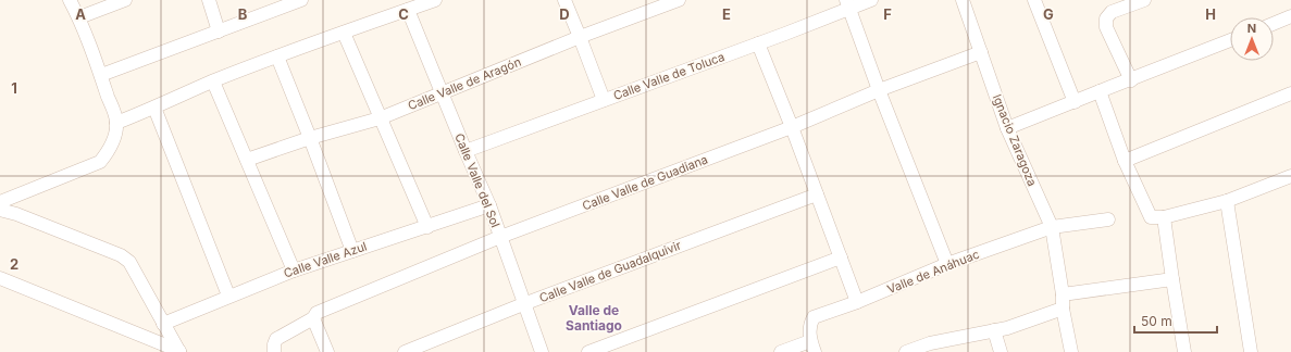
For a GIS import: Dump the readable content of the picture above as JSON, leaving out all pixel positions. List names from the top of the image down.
{
  "streets": {
    "street": [
      "Calle Valle de Toluca",
      "Calle Valle de Aragón",
      "Ignacio Zaragoza",
      "Calle Valle del Sol",
      "Calle Valle de Guadiana",
      "Calle Valle Azul",
      "Calle Valle de Guadalquivir",
      "Valle de Anáhuac"
    ]
  },
  "crossings": [
    ["Calle Valle de Toluca", "Calle Valle del Sol"],
    ["Calle Valle de Aragón", "Calle Valle del Sol"],
    ["Ignacio Zaragoza", "Calle Valle de Guadiana"],
    ["Ignacio Zaragoza", "Valle de Anáhuac"],
    ["Calle Valle del Sol", "Calle Valle de Guadiana"],
    ["Calle Valle del Sol", "Calle Valle Azul"],
    ["Calle Valle del Sol", "Calle Valle de Guadalquivir"]
  ],
  "districts": ["Valle de Santiago"],
  "scale_bar": "50 m",
  "north": "top",
  "grid": {
    "columns": [
      "A",
      "B",
      "C",
      "D",
      "E",
      "F",
      "G",
      "H"
    ],
    "rows": ["1", "2"]
  }
}
